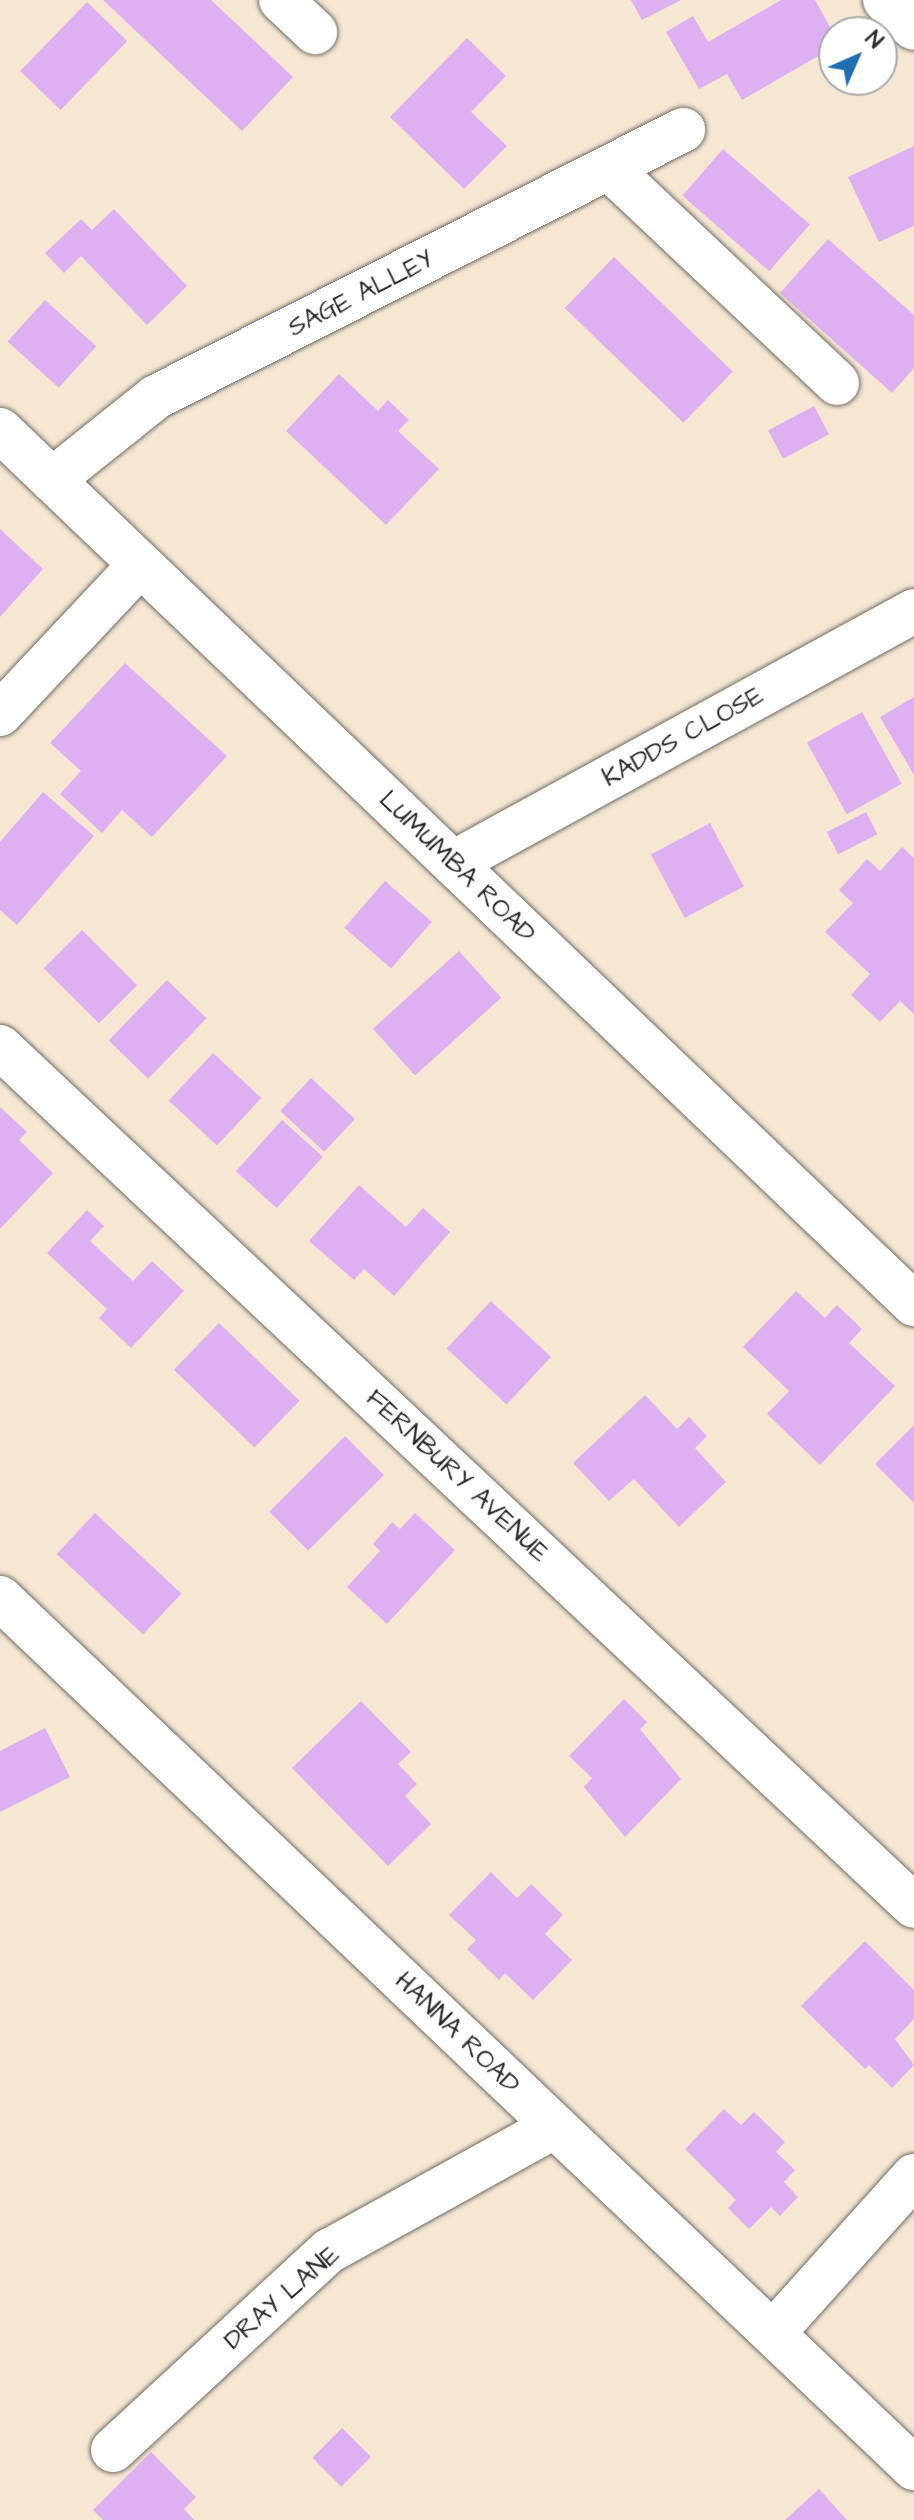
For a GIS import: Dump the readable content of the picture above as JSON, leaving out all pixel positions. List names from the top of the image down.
{
  "streets": {
    "street": [
      "SAGE ALLEY",
      "KADDS CLOSE",
      "LUMUMBA ROAD",
      "FERNBURY AVENUE",
      "HANNA ROAD",
      "DRAY LANE"
    ]
  },
  "crossings": [
    ["SAGE ALLEY", "LUMUMBA ROAD"],
    ["KADDS CLOSE", "LUMUMBA ROAD"],
    ["HANNA ROAD", "DRAY LANE"]
  ],
  "north": "top right"
}
